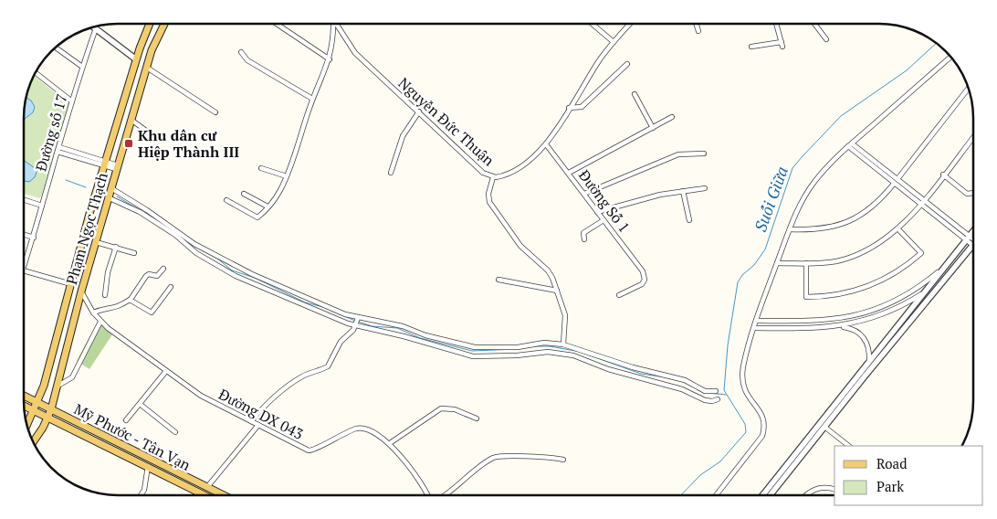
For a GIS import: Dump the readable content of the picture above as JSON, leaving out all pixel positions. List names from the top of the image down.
{
  "streets": {
    "main road": ["Phạm Ngọc Thạch", "Mỹ Phước - Tân Vạn"],
    "street": [
      "Nguyễn Đức Thuận",
      "Đường số 17",
      "Đường Số 1",
      "Đường DX 043"
    ]
  },
  "crossings": [
    ["Nguyễn Đức Thuận", "Đường Số 1"],
    ["Phạm Ngọc Thạch", "Đường DX 043"],
    ["Phạm Ngọc Thạch", "Mỹ Phước - Tân Vạn"]
  ],
  "water": ["Suối Giữa"],
  "places": {
    "transit": ["Khu dân cư Hiệp Thành III"]
  },
  "legend": ["Road", "Park"]
}
